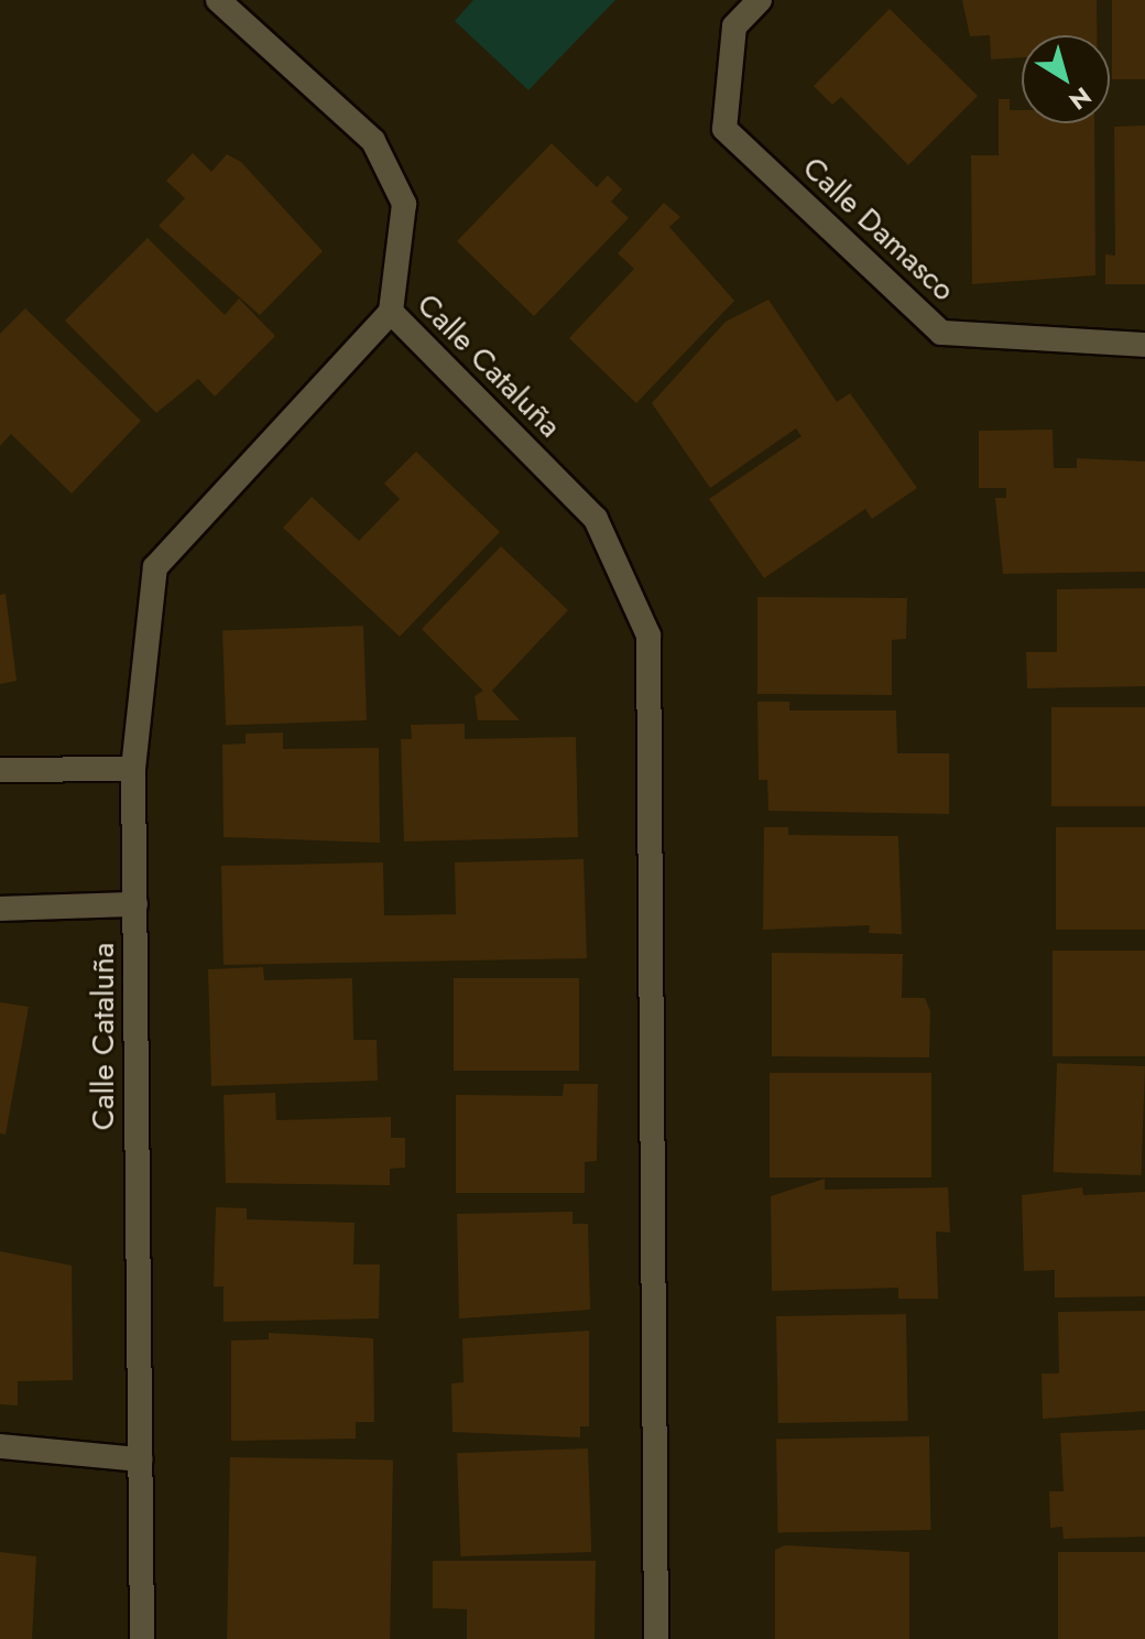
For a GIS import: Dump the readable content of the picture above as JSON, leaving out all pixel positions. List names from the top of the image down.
{
  "streets": {
    "street": ["Calle Damasco", "Calle Cataluña"]
  },
  "north": "bottom right"
}
